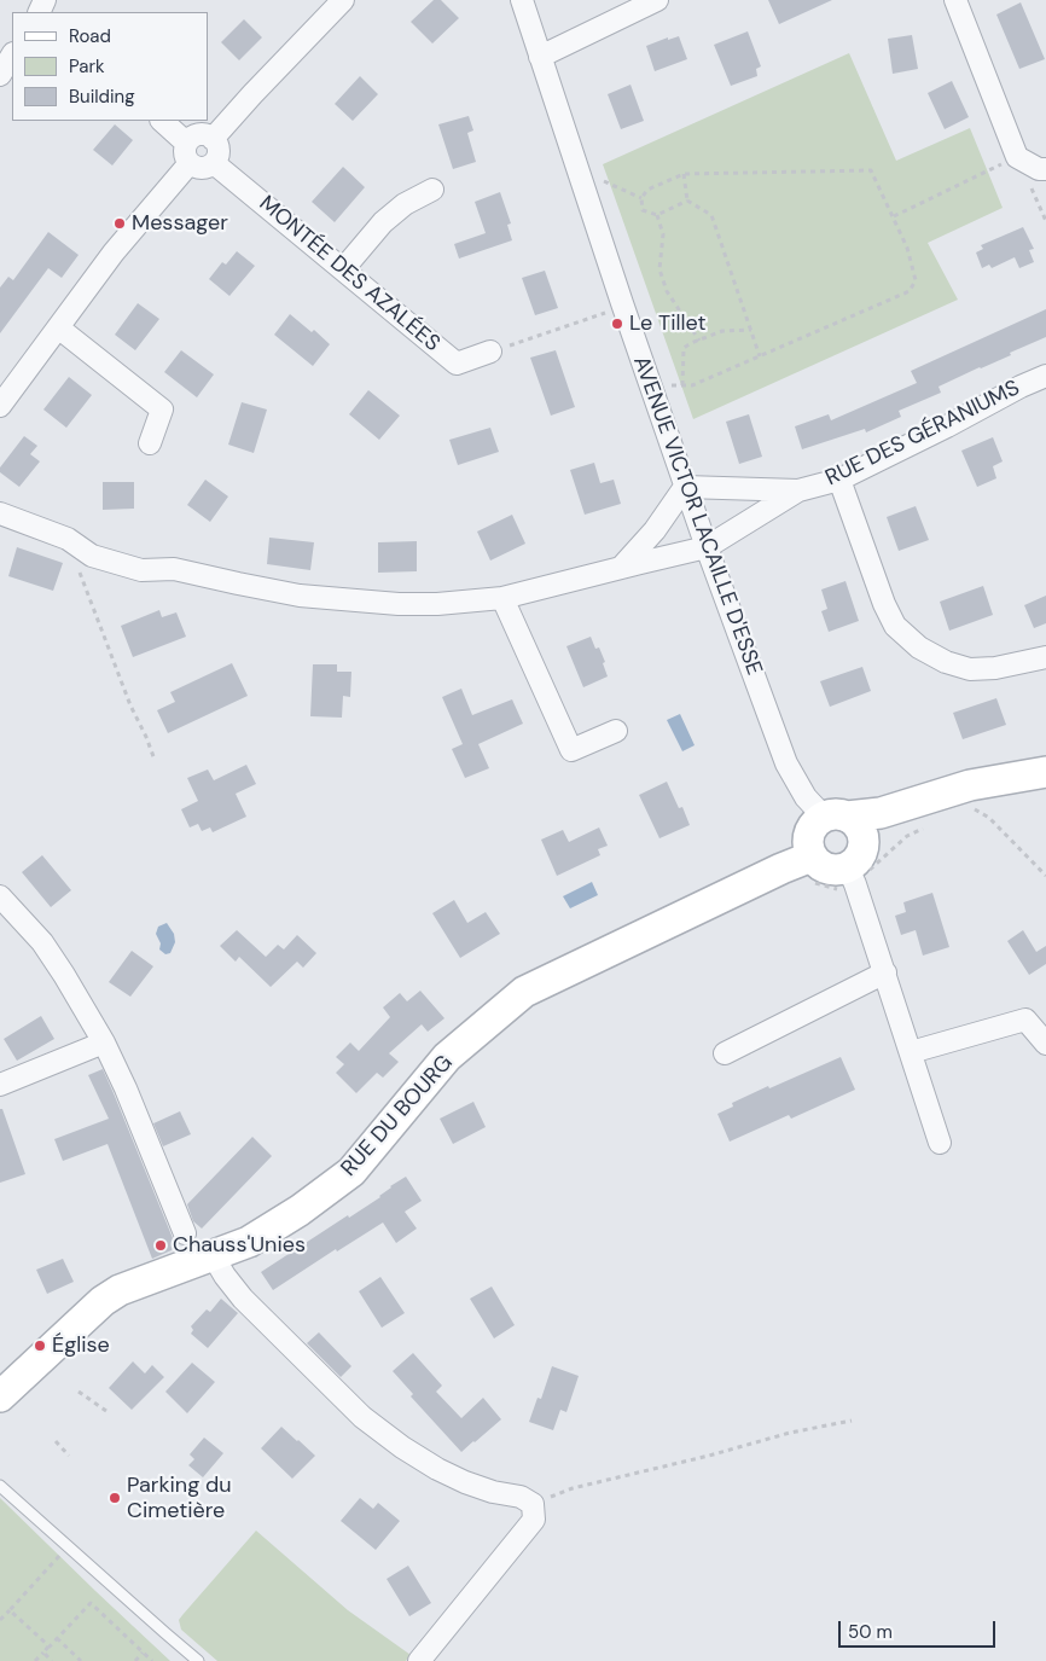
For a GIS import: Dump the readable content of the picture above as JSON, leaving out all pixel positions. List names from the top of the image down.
{
  "streets": {
    "street": [
      "MONTÉE DES AZALÉES",
      "RUE DES GÉRANIUMS",
      "AVENUE VICTOR LACAILLE D'ESSE",
      "RUE DU BOURG"
    ]
  },
  "crossings": [
    ["RUE DES GÉRANIUMS", "AVENUE VICTOR LACAILLE D'ESSE"],
    ["AVENUE VICTOR LACAILLE D'ESSE", "RUE DU BOURG"]
  ],
  "places": [
    "Messager",
    "Le Tillet",
    "Chauss'Unies",
    "Église",
    "Parking du Cimetière"
  ],
  "legend": ["Road", "Park", "Building"],
  "scale_bar": "50 m"
}
